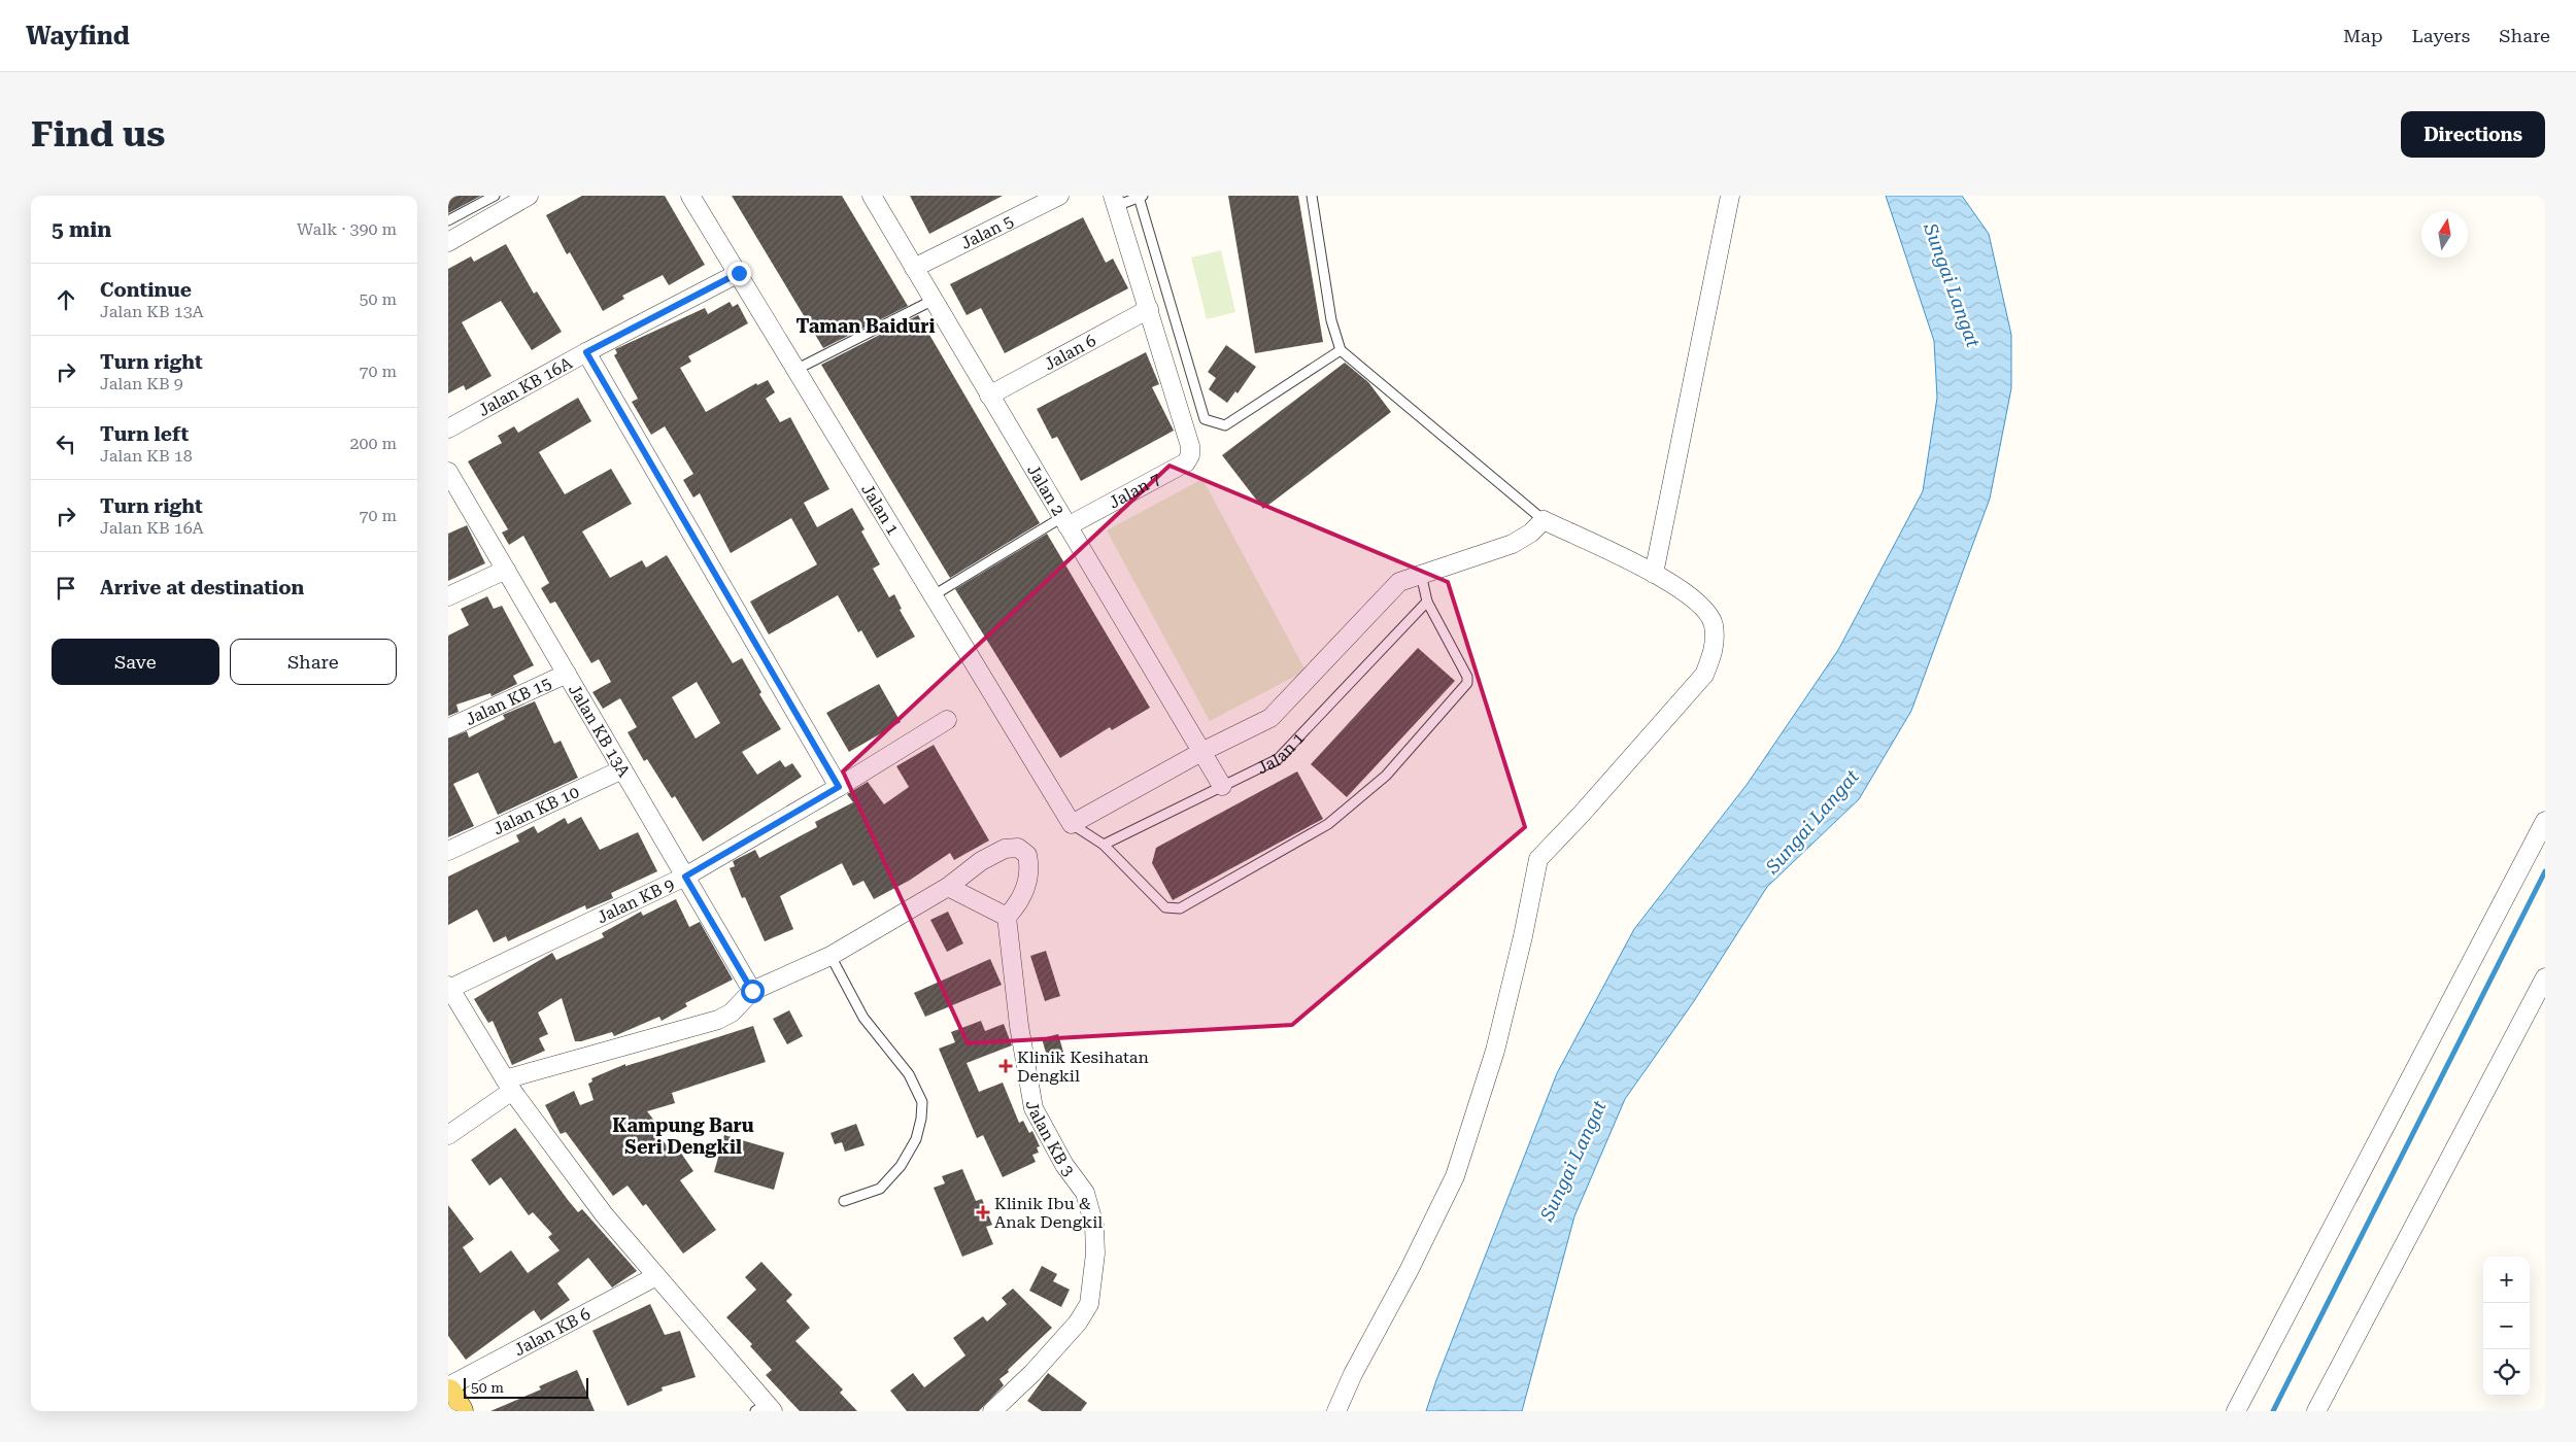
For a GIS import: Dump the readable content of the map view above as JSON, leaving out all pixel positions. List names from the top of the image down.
{
  "streets": {
    "street": [
      "Jalan 5",
      "Jalan 6",
      "Jalan KB 16A",
      "Jalan 7",
      "Jalan 2",
      "Jalan 1",
      "Jalan KB 15",
      "Jalan KB 13A",
      "Jalan KB 10",
      "Jalan KB 9",
      "Jalan KB 3",
      "Jalan KB 6"
    ]
  },
  "crossings": [
    ["Jalan 5", "Jalan 2"],
    ["Jalan 6", "Jalan 7"],
    ["Jalan 6", "Jalan 2"],
    ["Jalan KB 16A", "Jalan 1"],
    ["Jalan 7", "Jalan 2"],
    ["Jalan 2", "Jalan 1"],
    ["Jalan KB 15", "Jalan KB 13A"],
    ["Jalan KB 13A", "Jalan KB 10"],
    ["Jalan KB 13A", "Jalan KB 9"]
  ],
  "districts": ["Taman Baiduri", "Kampung Baru Seri Dengkil"],
  "water": ["Sungai Langat"],
  "places": {
    "health": ["Klinik Kesihatan Dengkil", "Klinik Ibu & Anak Dengkil"]
  },
  "scale_bar": "50 m",
  "north": "top",
  "page": {
    "header": "Wayfind",
    "nav": ["Map", "Layers", "Share"],
    "buttons": [
      "Directions",
      ["Save", "Share"]
    ],
    "title": "Find us",
    "heading": ["5 min", "Walk · 390 m"],
    "list": [
      ["Continue", "Jalan KB 13A", "50 m"],
      ["Turn right", "Jalan KB 9", "70 m"],
      ["Turn left", "Jalan KB 18", "200 m"],
      ["Turn right", "Jalan KB 16A", "70 m"],
      "Arrive at destination"
    ],
    "map_buttons": ["+", "−"],
    "scale": "50 m"
  }
}
